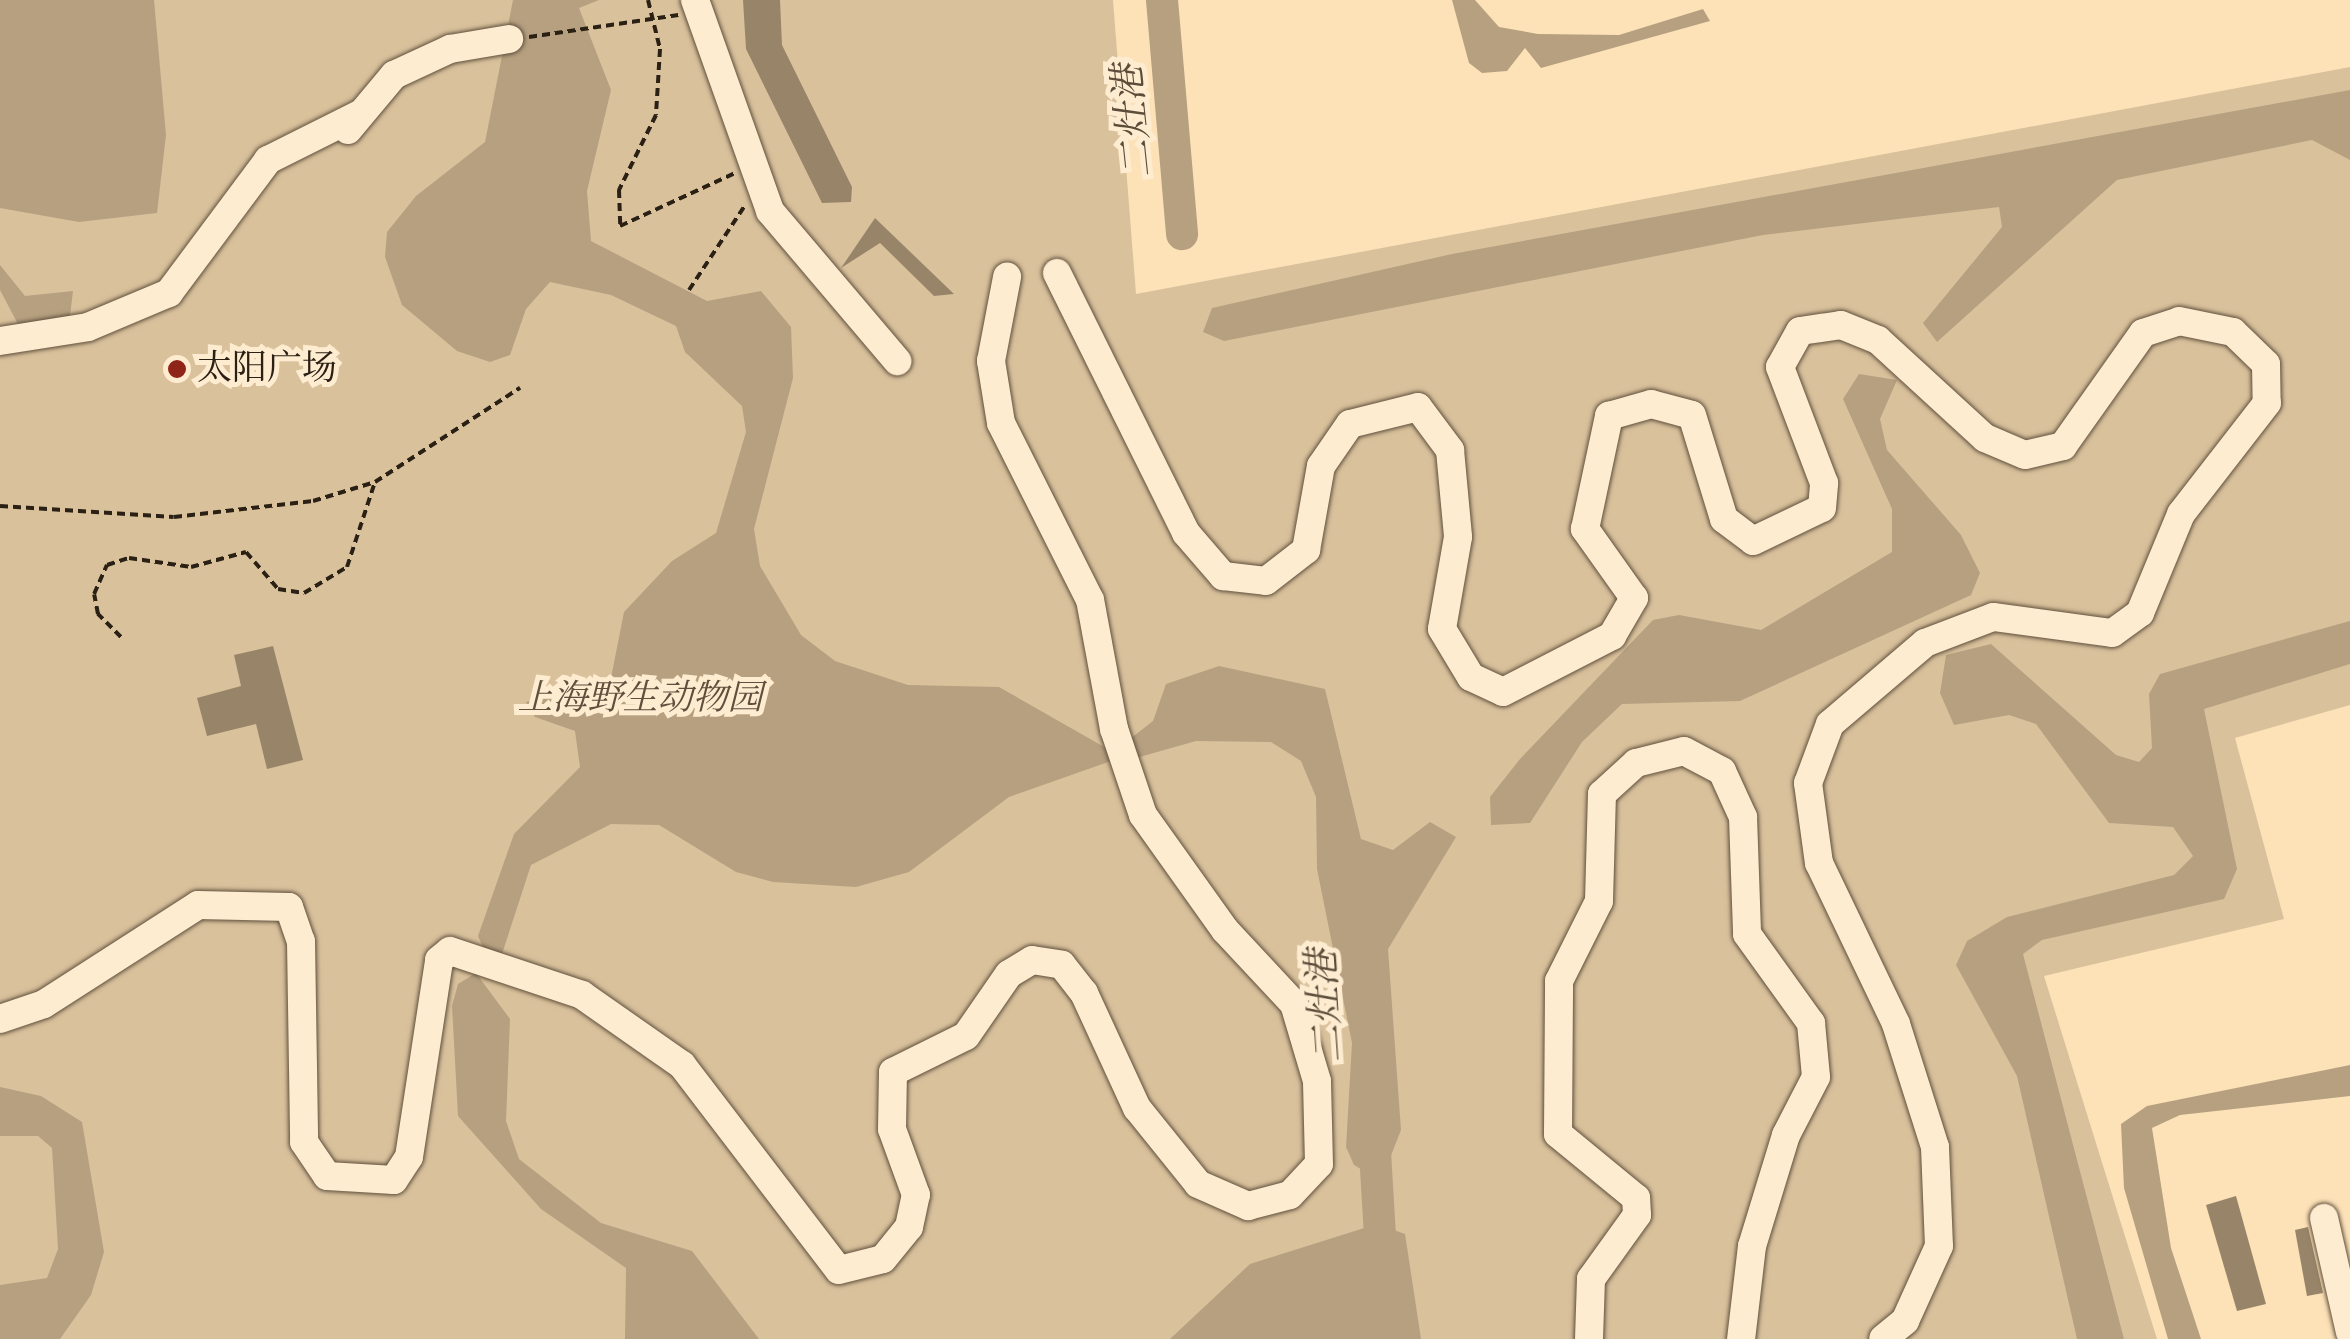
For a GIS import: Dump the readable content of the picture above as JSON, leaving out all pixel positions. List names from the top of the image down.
{
  "water": ["二灶港"],
  "parks": ["上海野生动物园"],
  "places": ["太阳广场"]
}
